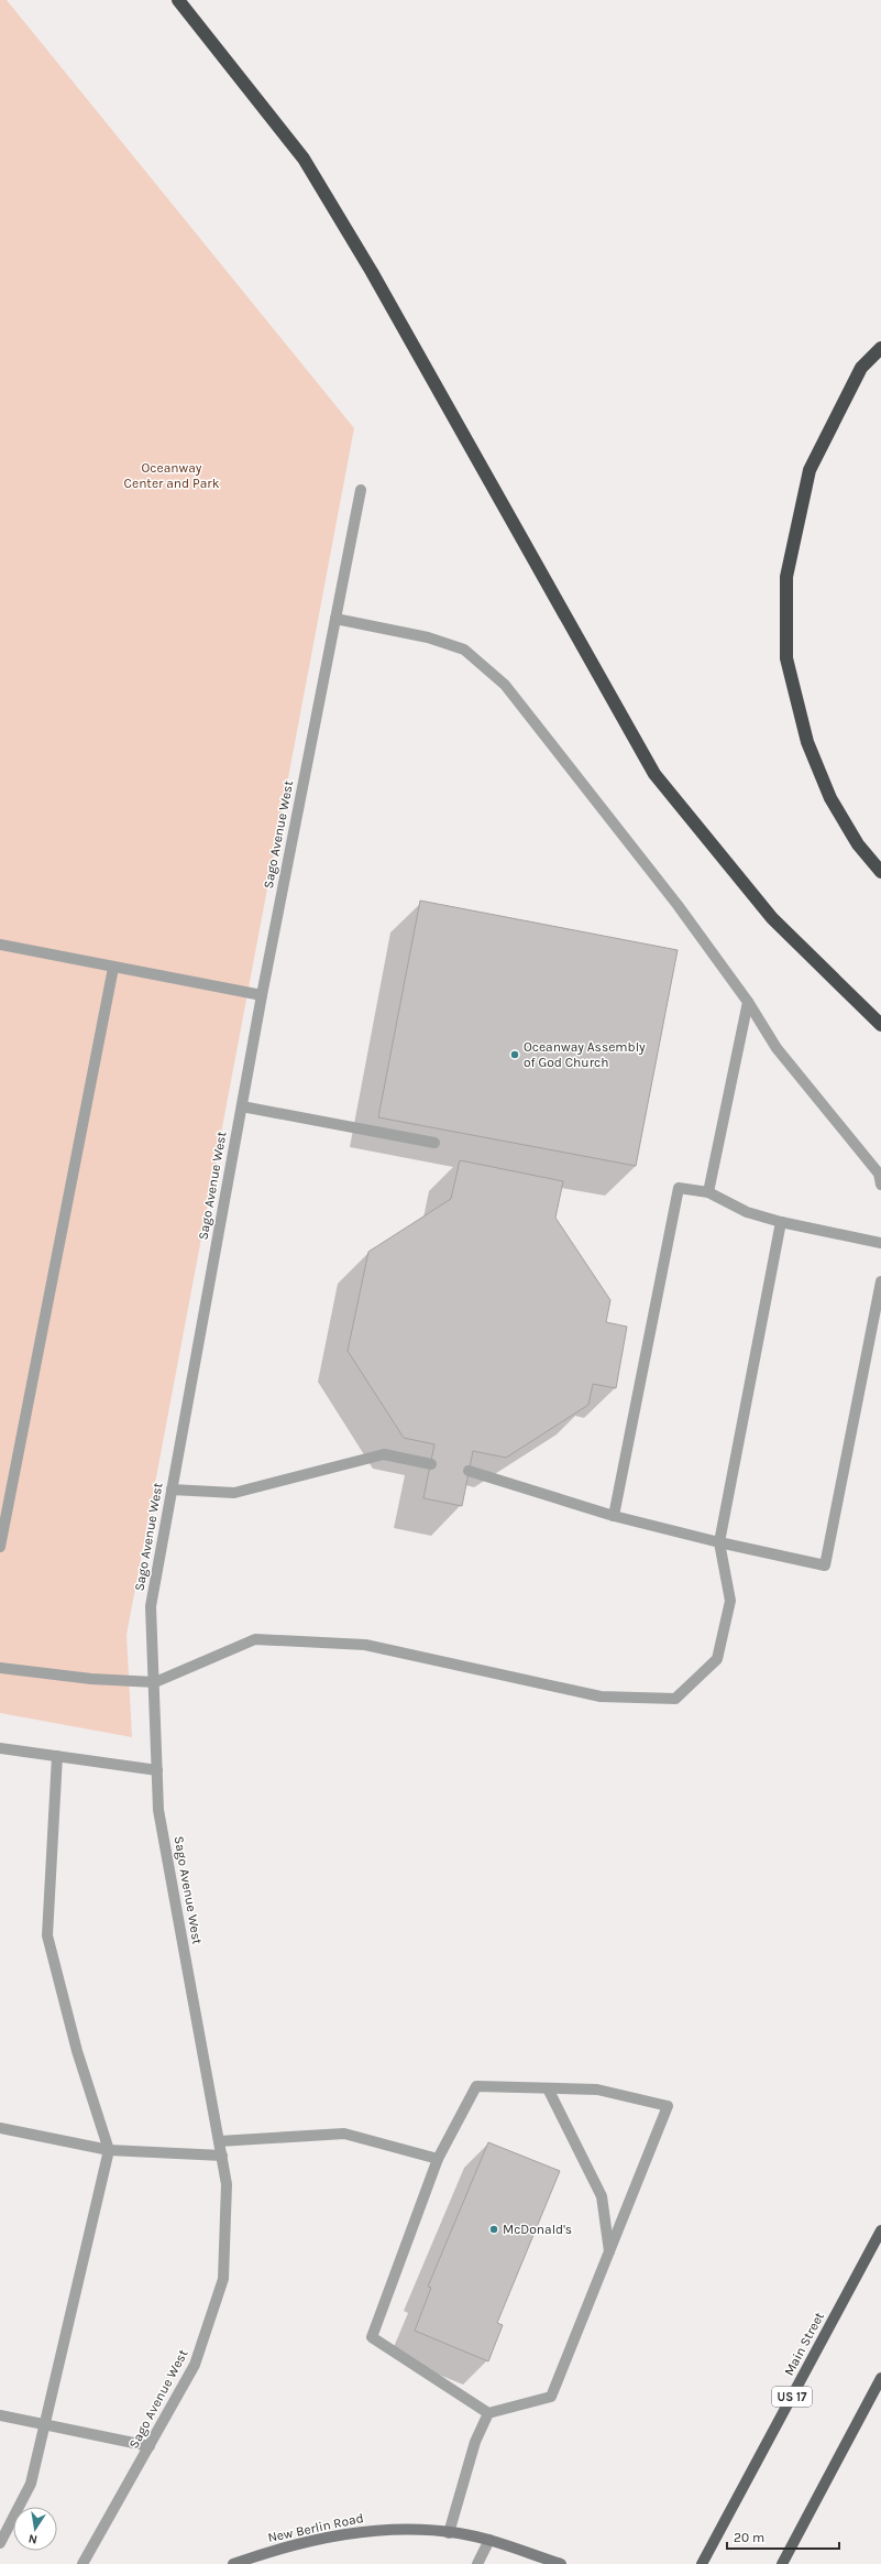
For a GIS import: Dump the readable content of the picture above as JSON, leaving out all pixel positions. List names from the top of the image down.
{
  "streets": {
    "main road": ["Main Street", "US 17"],
    "street": ["Sago Avenue West", "New Berlin Road"]
  },
  "parks": ["Oceanway Center and Park"],
  "places": ["Oceanway Assembly of God Church", "McDonald's"],
  "scale_bar": "20 m",
  "north": "bottom"
}
